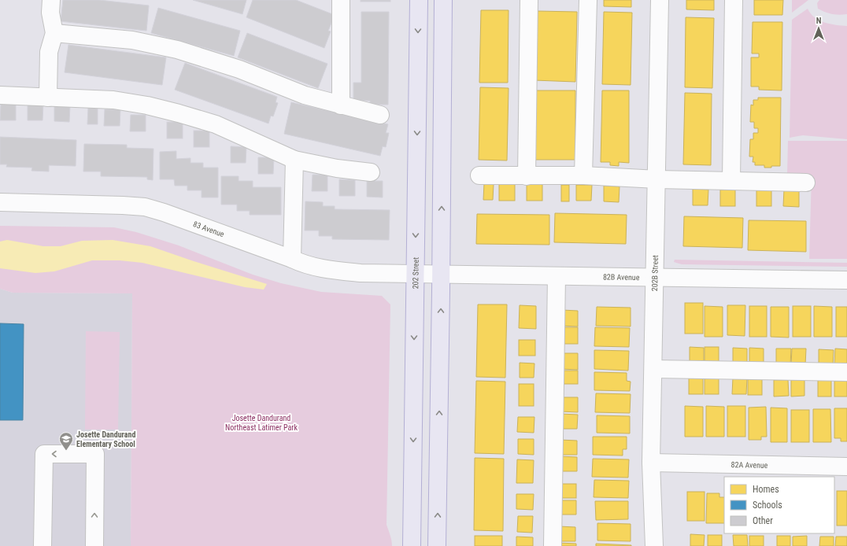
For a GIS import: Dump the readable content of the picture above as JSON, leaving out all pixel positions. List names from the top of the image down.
{
  "streets": {
    "main road": ["202 Street"],
    "street": [
      "83 Avenue",
      "202B Street",
      "82B Avenue",
      "82A Avenue"
    ]
  },
  "crossings": [
    ["83 Avenue", "202 Street"],
    ["83 Avenue", "82B Avenue"],
    ["202 Street", "82B Avenue"],
    ["202B Street", "82B Avenue"],
    ["202B Street", "82A Avenue"]
  ],
  "parks": ["Josette Dandurand Northeast Latimer Park"],
  "places": {
    "school or university": ["Josette Dandurand Elementary School"]
  },
  "legend": ["Homes", "Schools", "Other"],
  "north": "top"
}
